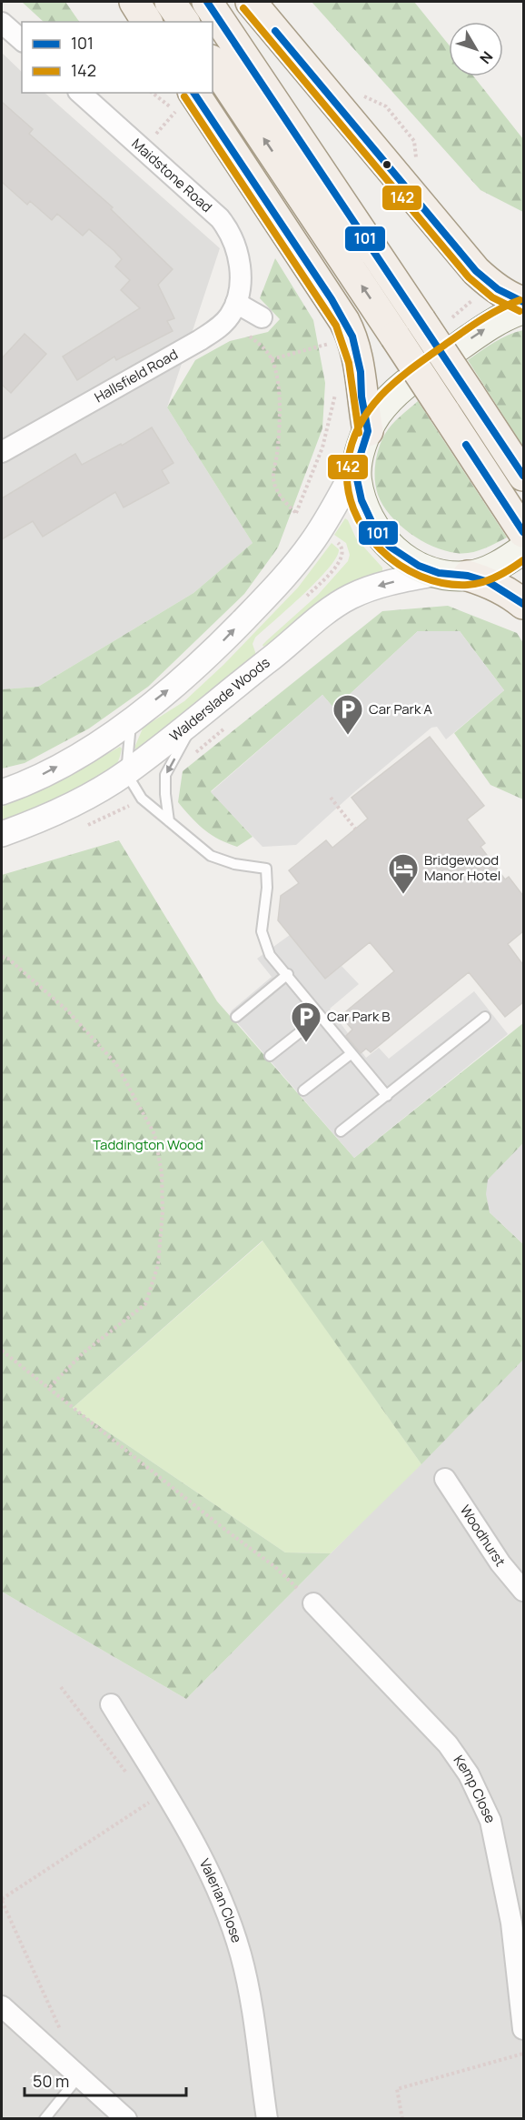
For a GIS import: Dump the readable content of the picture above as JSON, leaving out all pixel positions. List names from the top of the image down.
{
  "streets": {
    "street": [
      "Maidstone Road",
      "Hallsfield Road",
      "Walderslade Woods",
      "Woodhurst",
      "Kemp Close",
      "Valerian Close"
    ]
  },
  "crossings": [
    ["Maidstone Road", "Hallsfield Road"]
  ],
  "parks": ["Taddington Wood"],
  "places": {
    "parking": ["Car Park A", "Car Park B"],
    "hotel": ["Bridgewood Manor Hotel"]
  },
  "lines": ["transit line 101", "transit line 142"],
  "legend": ["101", "142"],
  "scale_bar": "50 m",
  "north": "bottom right"
}
